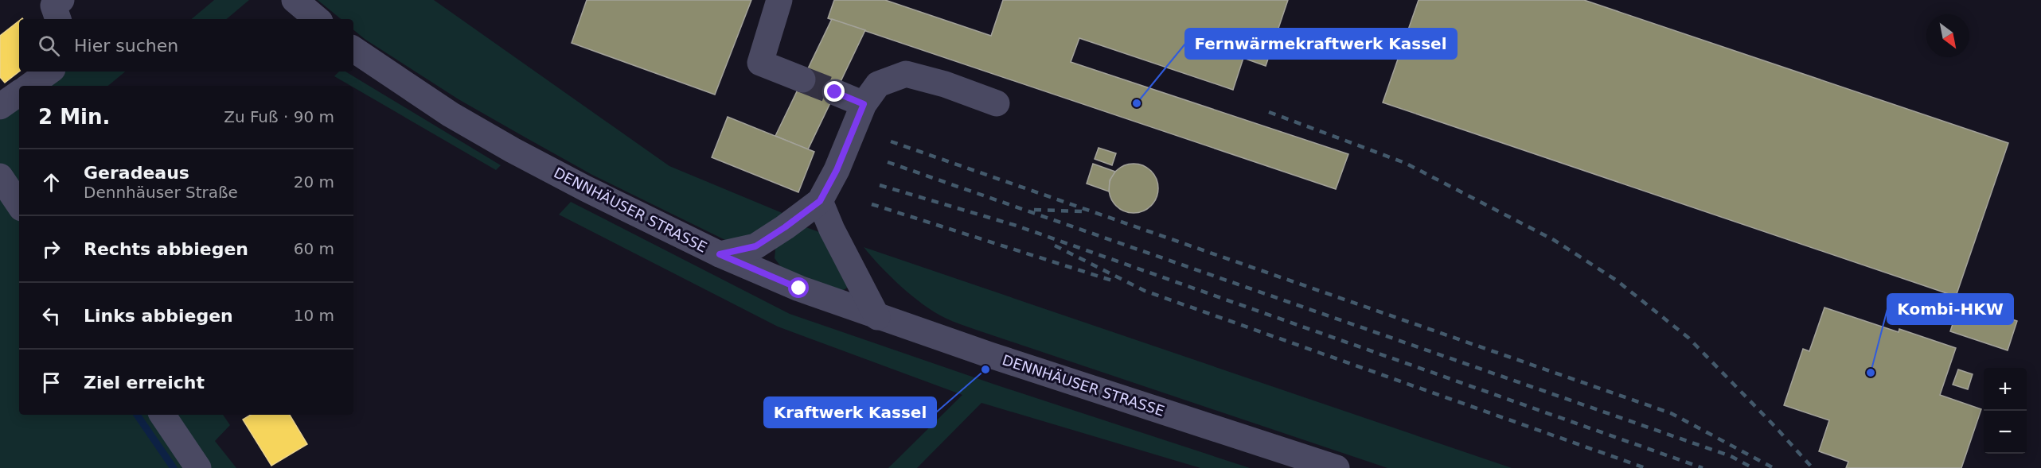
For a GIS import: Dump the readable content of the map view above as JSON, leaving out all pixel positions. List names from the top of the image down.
{
  "streets": {
    "street": ["DENNHÄUSER STRASSE"]
  },
  "places": ["Fernwärmekraftwerk Kassel", "Kraftwerk Kassel", "Kombi-HKW"],
  "north": "bottom right",
  "page": {
    "search": "Hier suchen",
    "heading": ["2 Min.", "Zu Fuß · 90 m"],
    "list": [
      ["Geradeaus", "Dennhäuser Straße", "20 m"],
      ["Rechts abbiegen", "60 m"],
      ["Links abbiegen", "10 m"],
      "Ziel erreicht"
    ],
    "map_buttons": ["+", "−"]
  }
}
